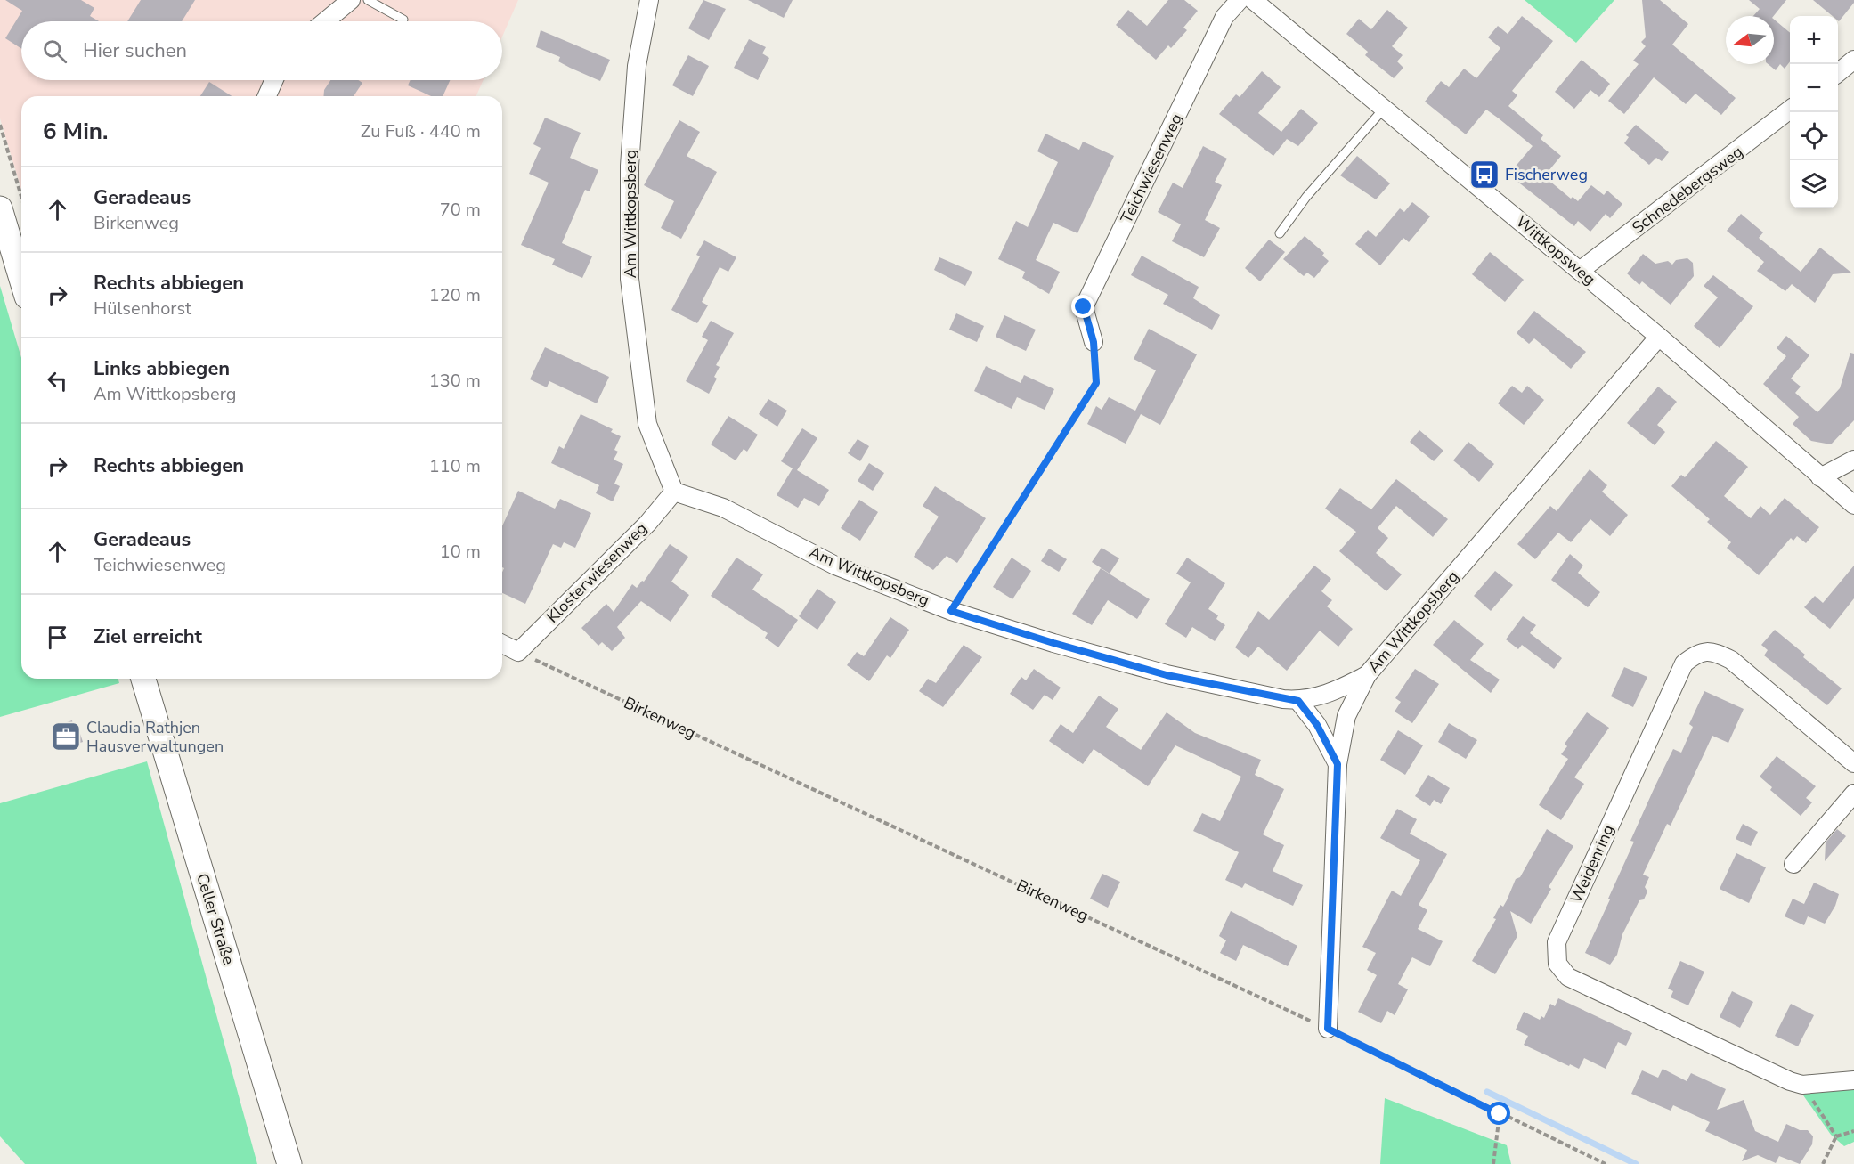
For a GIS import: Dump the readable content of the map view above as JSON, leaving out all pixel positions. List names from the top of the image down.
{
  "streets": {
    "street": [
      "Teichwiesenweg",
      "Schnedebergsweg",
      "Am Wittkopsberg",
      "Wittkopsweg",
      "Klosterwiesenweg",
      "Weidenring",
      "Celler Straße"
    ],
    "path": ["Birkenweg"]
  },
  "crossings": [
    ["Schnedebergsweg", "Wittkopsweg"],
    ["Am Wittkopsberg", "Wittkopsweg"],
    ["Am Wittkopsberg", "Klosterwiesenweg"],
    ["Klosterwiesenweg", "Birkenweg"]
  ],
  "places": {
    "bus stop": ["Fischerweg"],
    "office": ["Claudia Rathjen Hausverwaltungen"]
  },
  "north": "left",
  "page": {
    "map_buttons": ["+", "−"],
    "search": "Hier suchen",
    "heading": ["6 Min.", "Zu Fuß · 440 m"],
    "list": [
      ["Geradeaus", "Birkenweg", "70 m"],
      ["Rechts abbiegen", "Hülsenhorst", "120 m"],
      ["Links abbiegen", "Am Wittkopsberg", "130 m"],
      ["Rechts abbiegen", "110 m"],
      ["Geradeaus", "Teichwiesenweg", "10 m"],
      "Ziel erreicht"
    ]
  }
}
